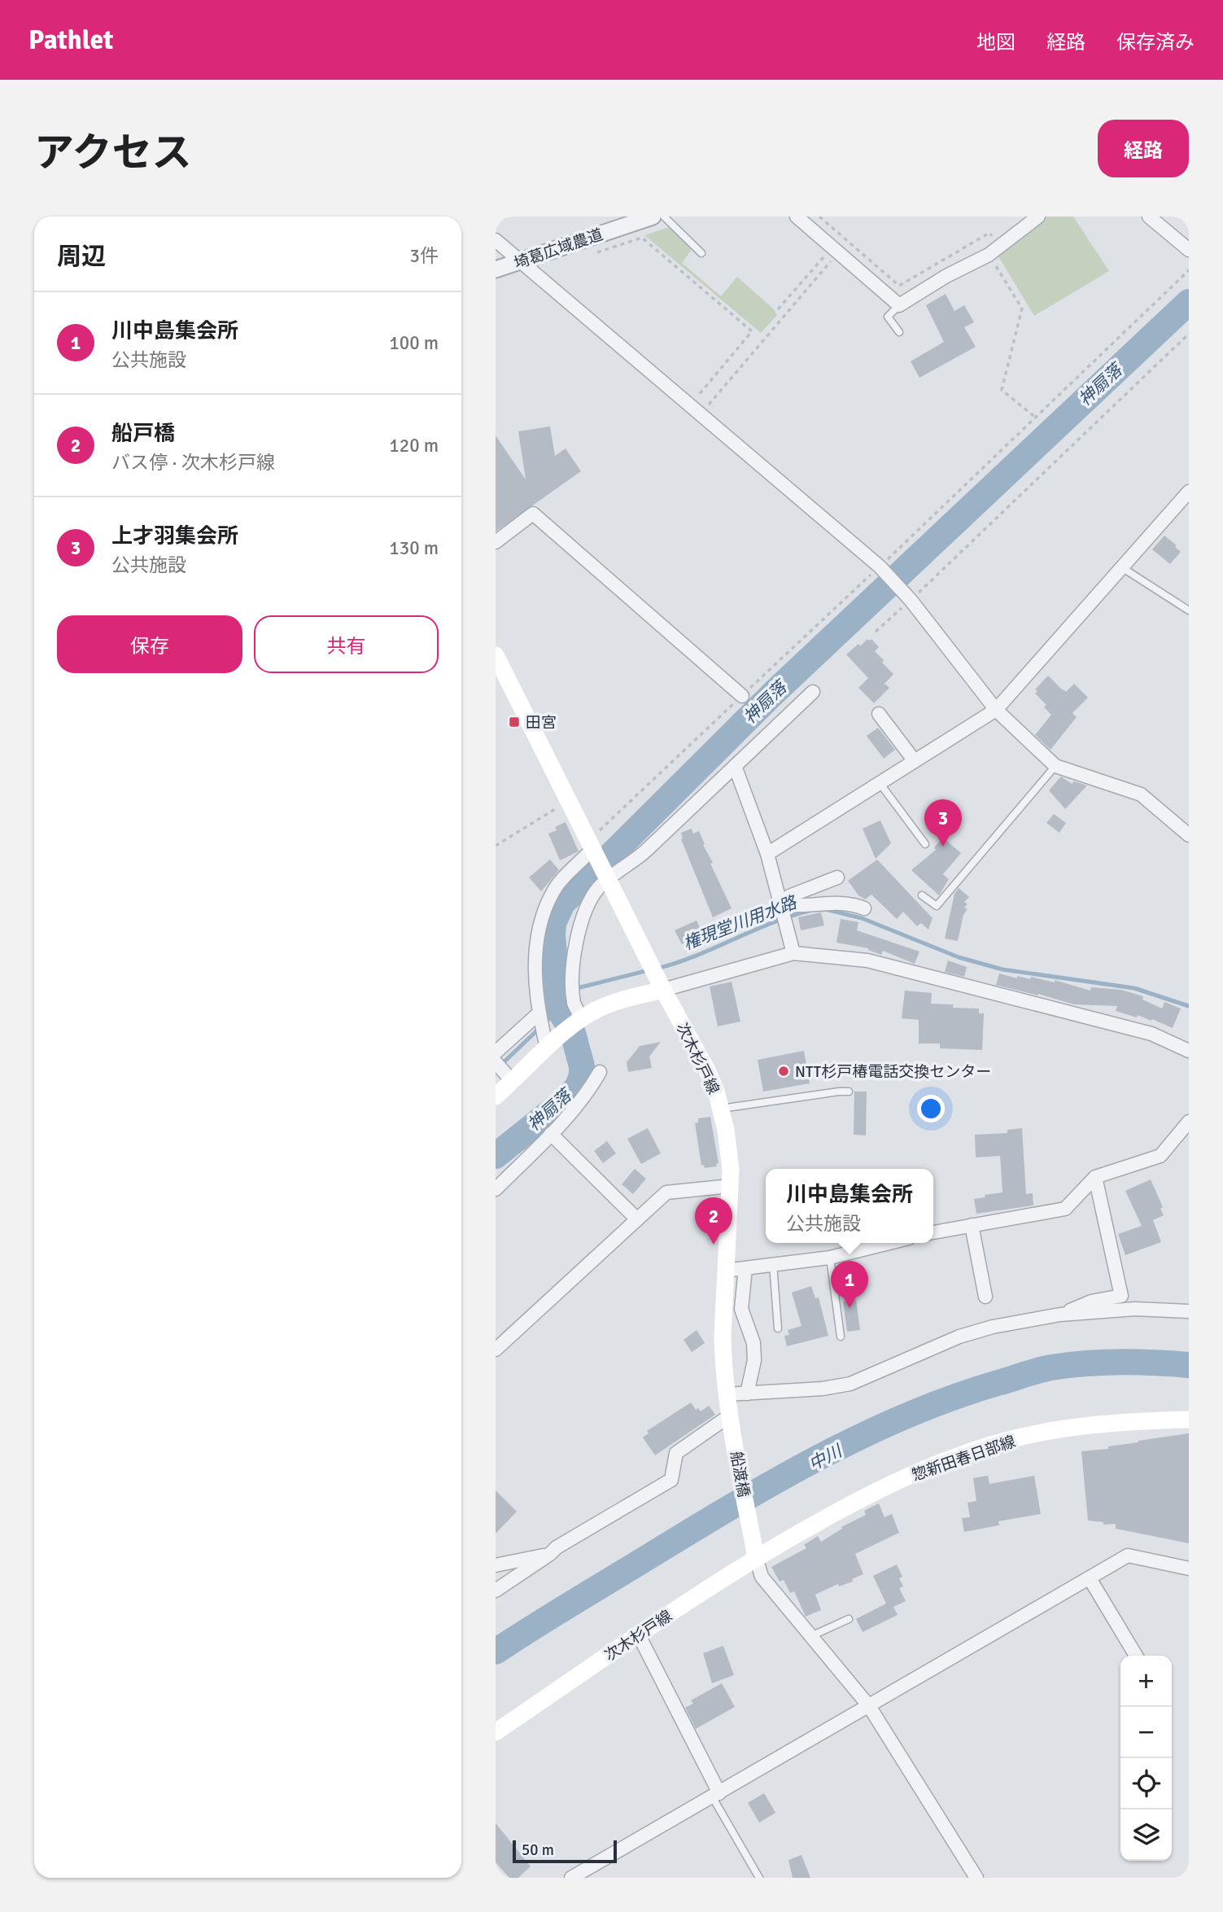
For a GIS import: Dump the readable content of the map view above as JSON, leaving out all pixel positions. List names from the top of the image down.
{
  "streets": {
    "main road": ["次木杉戸線", "惣新田春日部線", "船渡橋"],
    "street": ["埼葛広域農道"]
  },
  "crossings": [
    ["次木杉戸線", "惣新田春日部線"],
    ["次木杉戸線", "船渡橋"],
    ["惣新田春日部線", "船渡橋"]
  ],
  "water": ["神扇落", "権現堂川用水路", "中川"],
  "places": {
    "transit": ["田宮"],
    "other": ["NTT杉戸椿電話交換センター"]
  },
  "scale_bar": "50 m",
  "page": {
    "header": "Pathlet",
    "nav": ["地図", "経路", "保存済み"],
    "title": "アクセス",
    "buttons": [
      "経路",
      ["保存", "共有"]
    ],
    "heading": ["周辺", "3件"],
    "list": [
      {
        "mark": "1",
        "name": "川中島集会所",
        "note": "公共施設",
        "value": "100 m"
      },
      {
        "mark": "2",
        "name": "船戸橋",
        "note": "バス停 · 次木杉戸線",
        "value": "120 m"
      },
      {
        "mark": "3",
        "name": "上才羽集会所",
        "note": "公共施設",
        "value": "130 m"
      }
    ],
    "pins": ["3", "2", "1"],
    "popup": ["川中島集会所", "公共施設"],
    "map_buttons": ["+", "−"],
    "scale": "50 m"
  }
}
